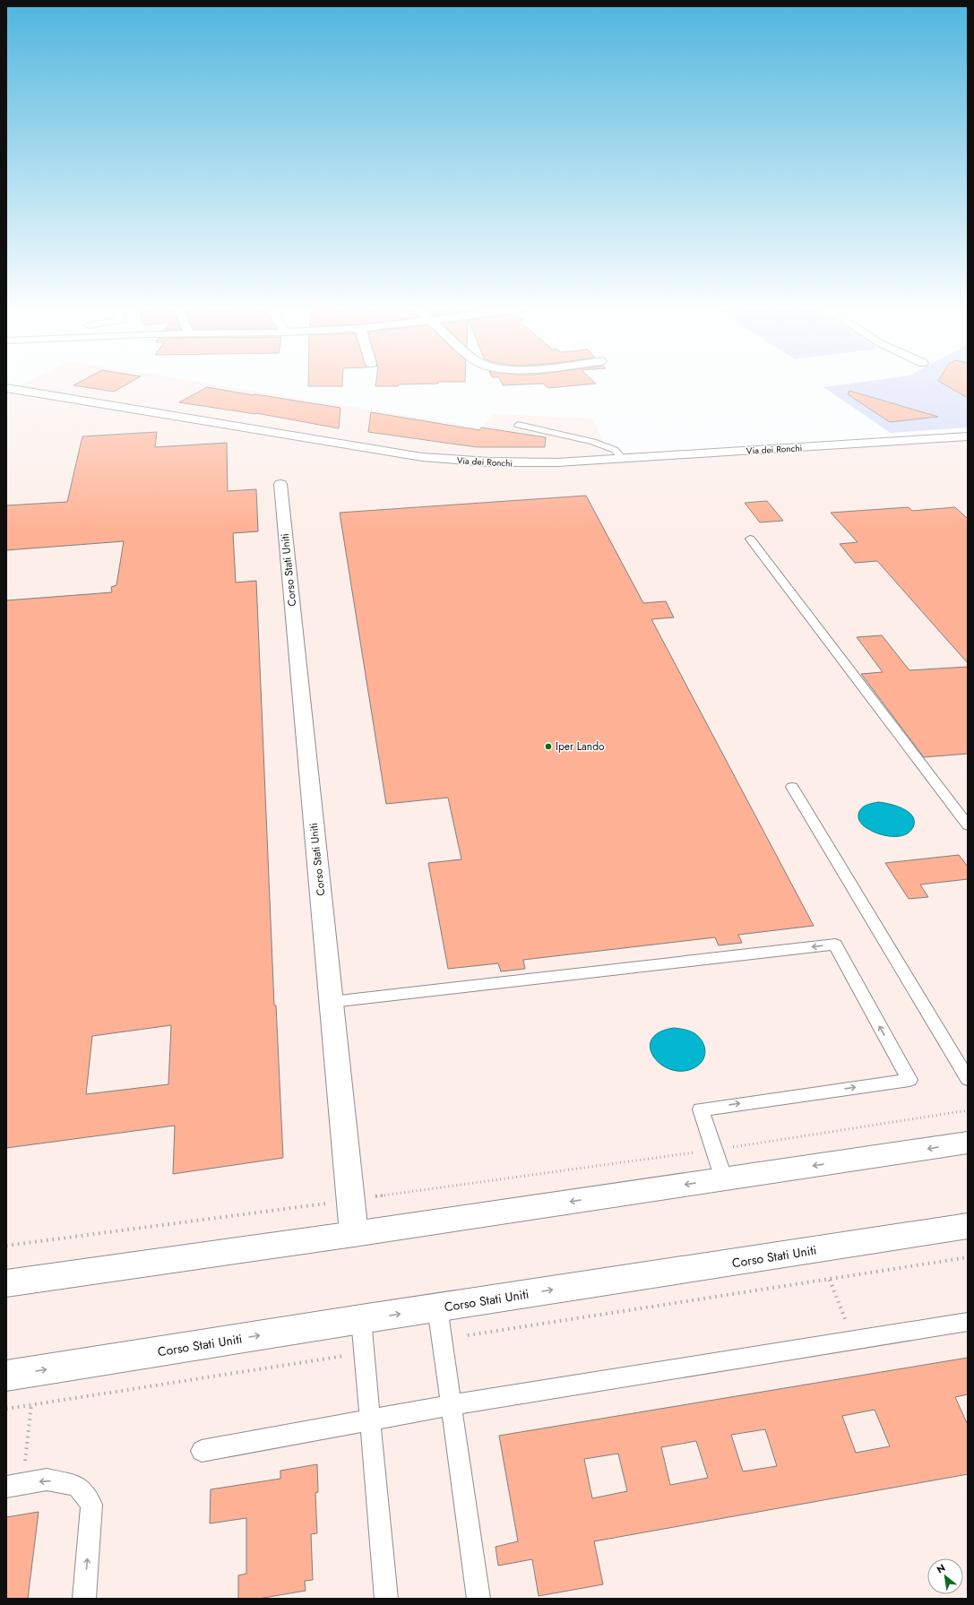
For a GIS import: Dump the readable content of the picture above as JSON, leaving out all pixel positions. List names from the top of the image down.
{
  "streets": {
    "street": ["Via dei Ronchi", "Corso Stati Uniti"]
  },
  "places": ["Iper Lando"],
  "north": "top left"
}
